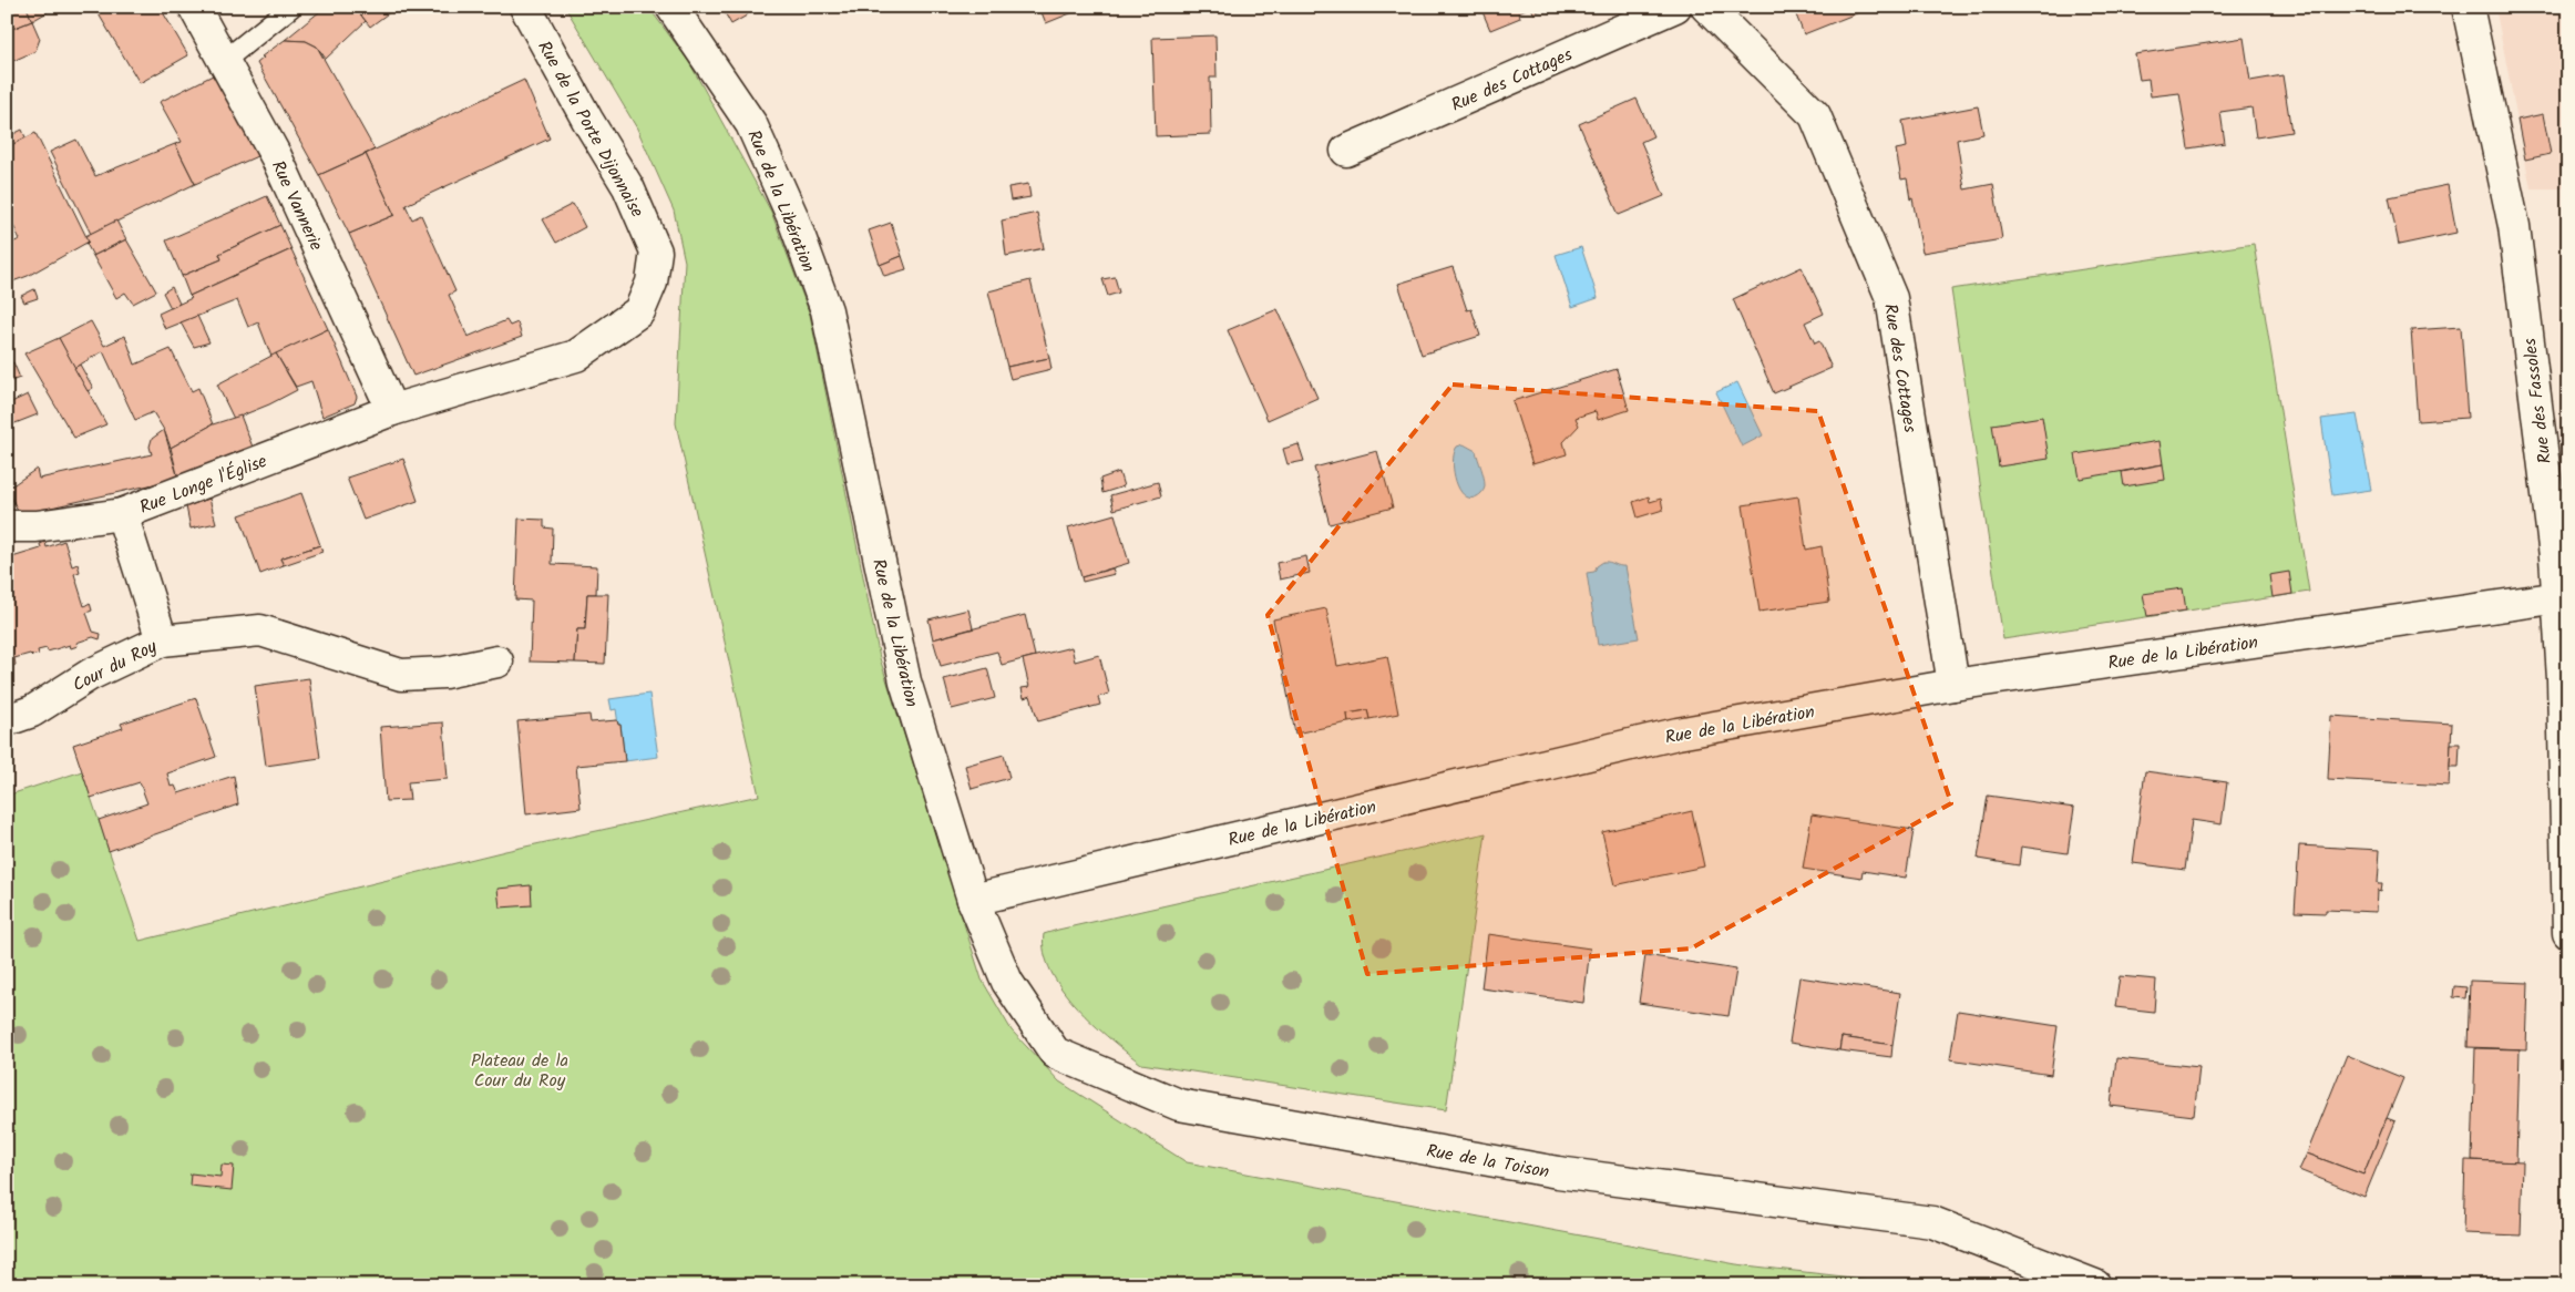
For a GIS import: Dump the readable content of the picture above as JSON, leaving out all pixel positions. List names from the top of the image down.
{
  "streets": {
    "street": [
      "Rue des Cottages",
      "Rue de la Porte Dijonnaise",
      "Rue de la Libération",
      "Rue Vannerie",
      "Rue des Fassoles",
      "Rue Longe l'Église",
      "Cour du Roy",
      "Rue de la Toison"
    ]
  },
  "crossings": [
    ["Rue des Cottages", "Rue de la Libération"],
    ["Rue de la Porte Dijonnaise", "Rue Vannerie"],
    ["Rue de la Porte Dijonnaise", "Rue Longe l'Église"],
    ["Rue de la Libération", "Rue des Fassoles"],
    ["Rue de la Libération", "Rue de la Toison"],
    ["Rue Vannerie", "Rue Longe l'Église"],
    ["Rue Longe l'Église", "Cour du Roy"]
  ],
  "parks": ["Plateau de la Cour du Roy"]
}
